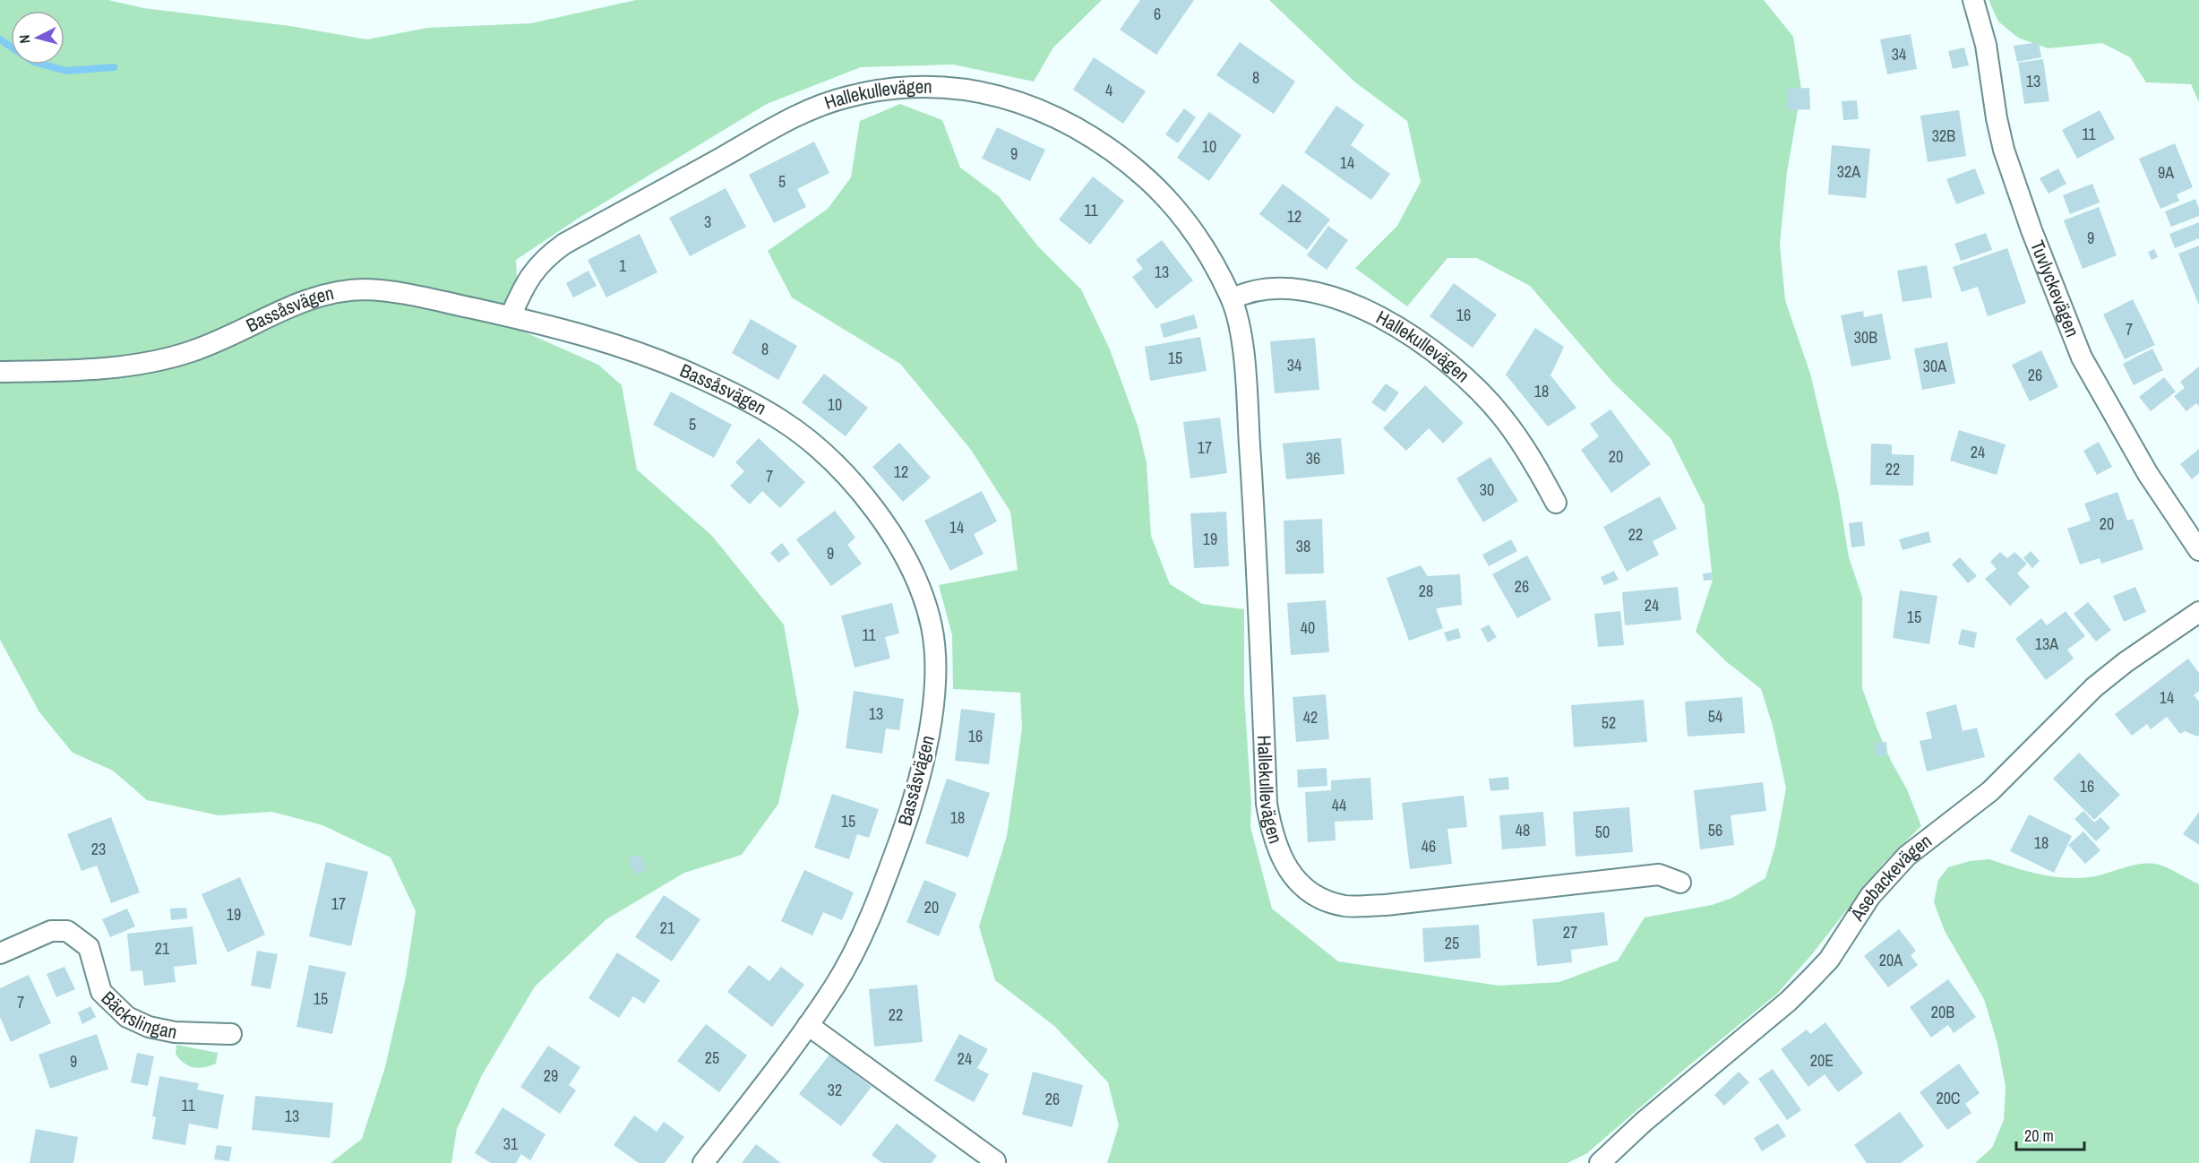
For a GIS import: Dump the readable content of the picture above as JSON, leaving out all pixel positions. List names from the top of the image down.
{
  "streets": {
    "street": [
      "Hallekullevägen",
      "Tuvlyckevägen",
      "Bassåsvägen",
      "Äsebackevägen",
      "Bäckslingan"
    ]
  },
  "crossings": [
    ["Hallekullevägen", "Bassåsvägen"]
  ],
  "house_numbers": [
    "6",
    "34",
    "8",
    "13",
    "4",
    "11",
    "32B",
    "10",
    "9",
    "14",
    "32A",
    "9A",
    "5",
    "11",
    "12",
    "3",
    "9",
    "1",
    "13",
    "16",
    "7",
    "30B",
    "8",
    "15",
    "34",
    "30A",
    "26",
    "18",
    "10",
    "5",
    "17",
    "24",
    "20",
    "36",
    "22",
    "12",
    "7",
    "30",
    "20",
    "14",
    "22",
    "19",
    "38",
    "9",
    "26",
    "28",
    "24",
    "15",
    "40",
    "11",
    "13A",
    "14",
    "13",
    "54",
    "42",
    "52",
    "16",
    "16",
    "44",
    "18",
    "15",
    "48",
    "56",
    "50",
    "18",
    "46",
    "23",
    "17",
    "20",
    "19",
    "21",
    "27",
    "25",
    "21",
    "20A",
    "15",
    "7",
    "20B",
    "22",
    "25",
    "24",
    "20E",
    "9",
    "29",
    "32",
    "20C",
    "26",
    "11",
    "13",
    "31"
  ],
  "scale_bar": "20 m",
  "north": "left"
}
